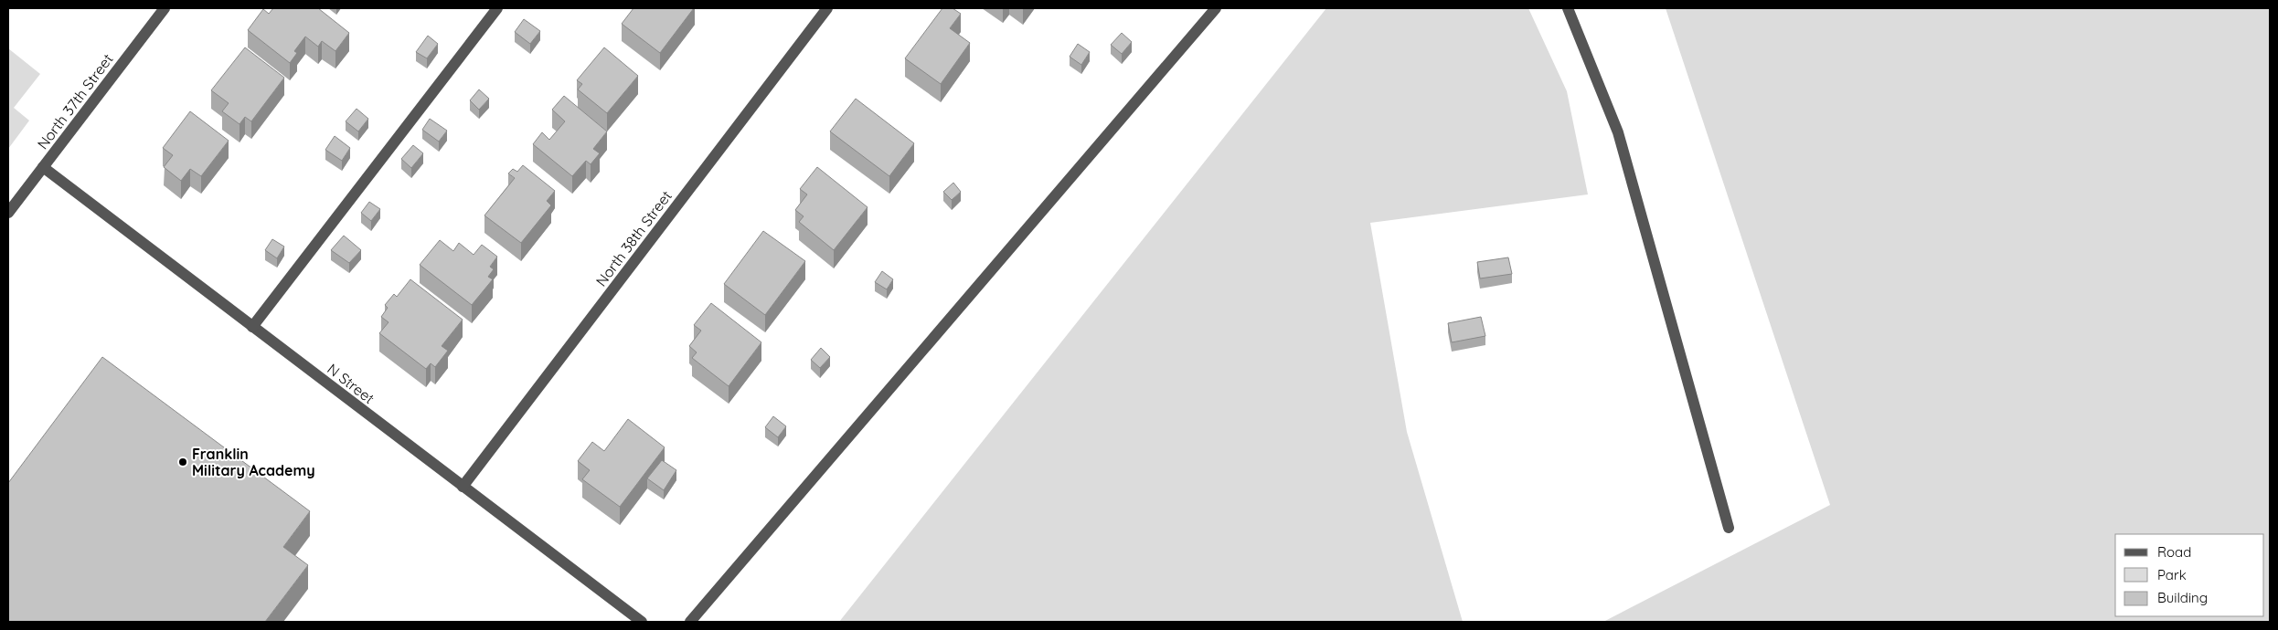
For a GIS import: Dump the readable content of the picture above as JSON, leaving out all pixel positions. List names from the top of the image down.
{
  "streets": {
    "street": ["North 37th Street", "North 38th Street", "N Street"]
  },
  "crossings": [
    ["North 37th Street", "N Street"],
    ["North 38th Street", "N Street"]
  ],
  "places": ["Franklin Military Academy"],
  "legend": ["Road", "Park", "Building"]
}
